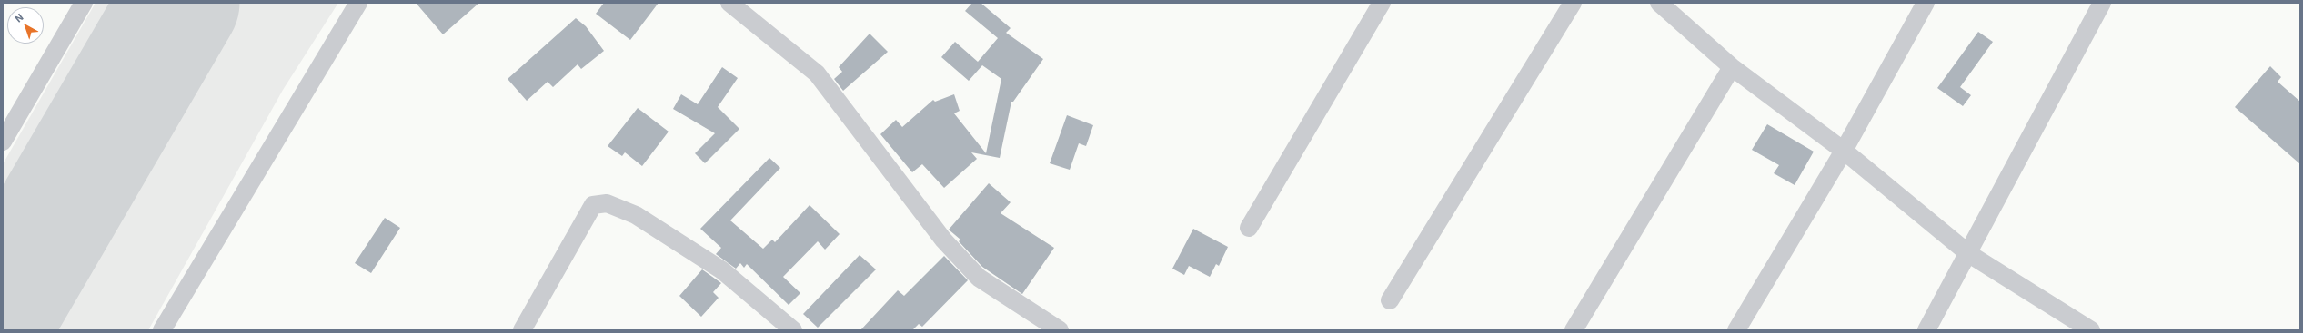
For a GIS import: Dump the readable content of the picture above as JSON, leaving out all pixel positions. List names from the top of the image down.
{
  "north": "top left"
}
